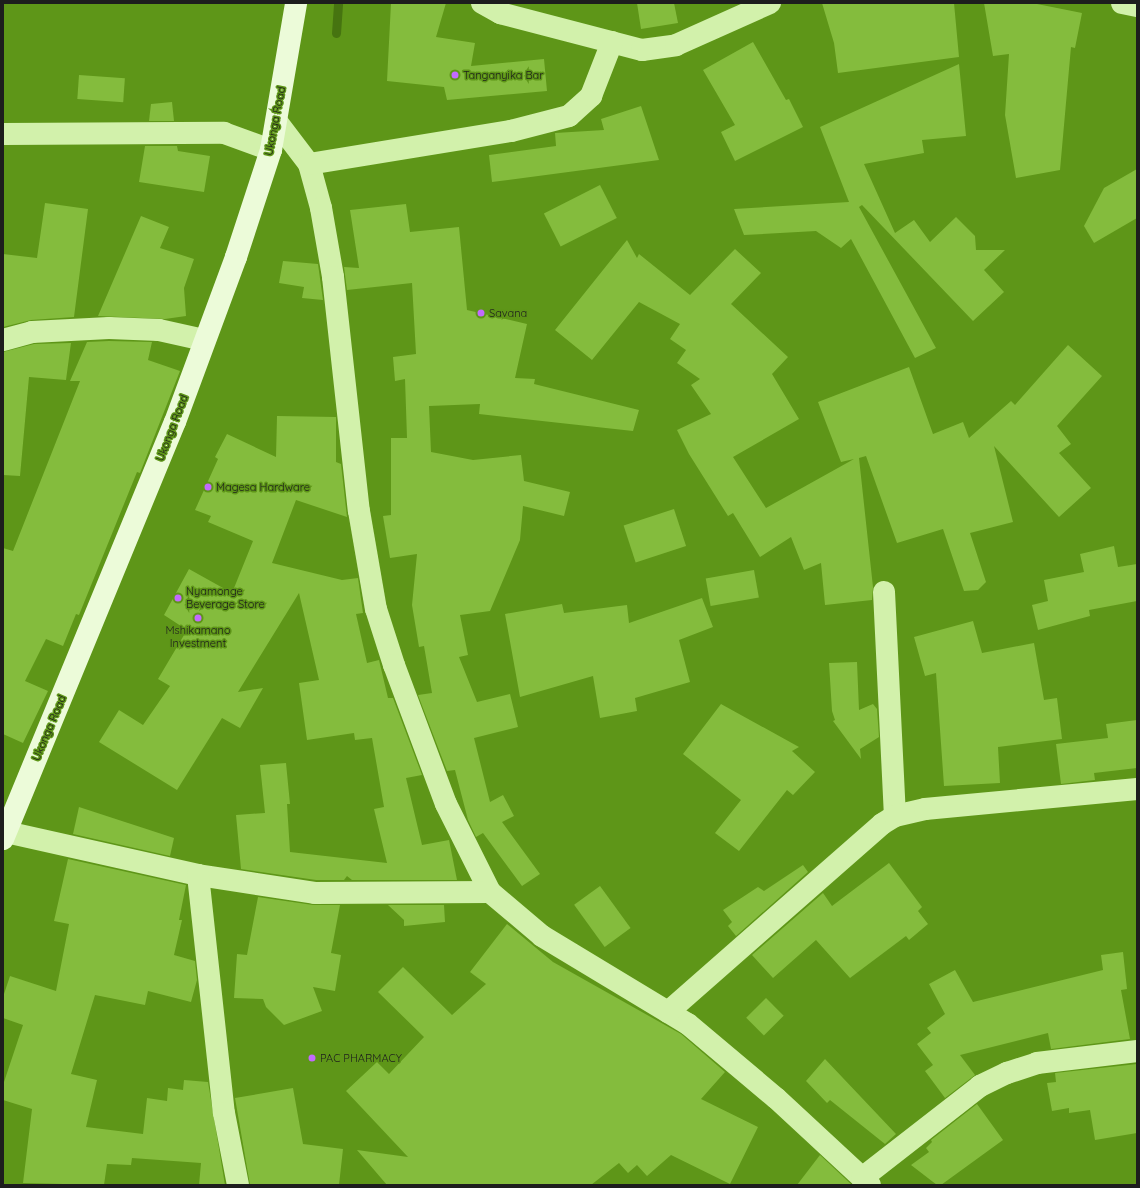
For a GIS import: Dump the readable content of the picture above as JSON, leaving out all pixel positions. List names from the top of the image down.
{
  "streets": {
    "street": ["Ukonga Road"]
  },
  "places": [
    "Tanganyika Bar",
    "Savana",
    "Magesa Hardware",
    "Nyamonge Beverage Store",
    "Mshikamano Investment",
    "PAC PHARMACY"
  ]
}
